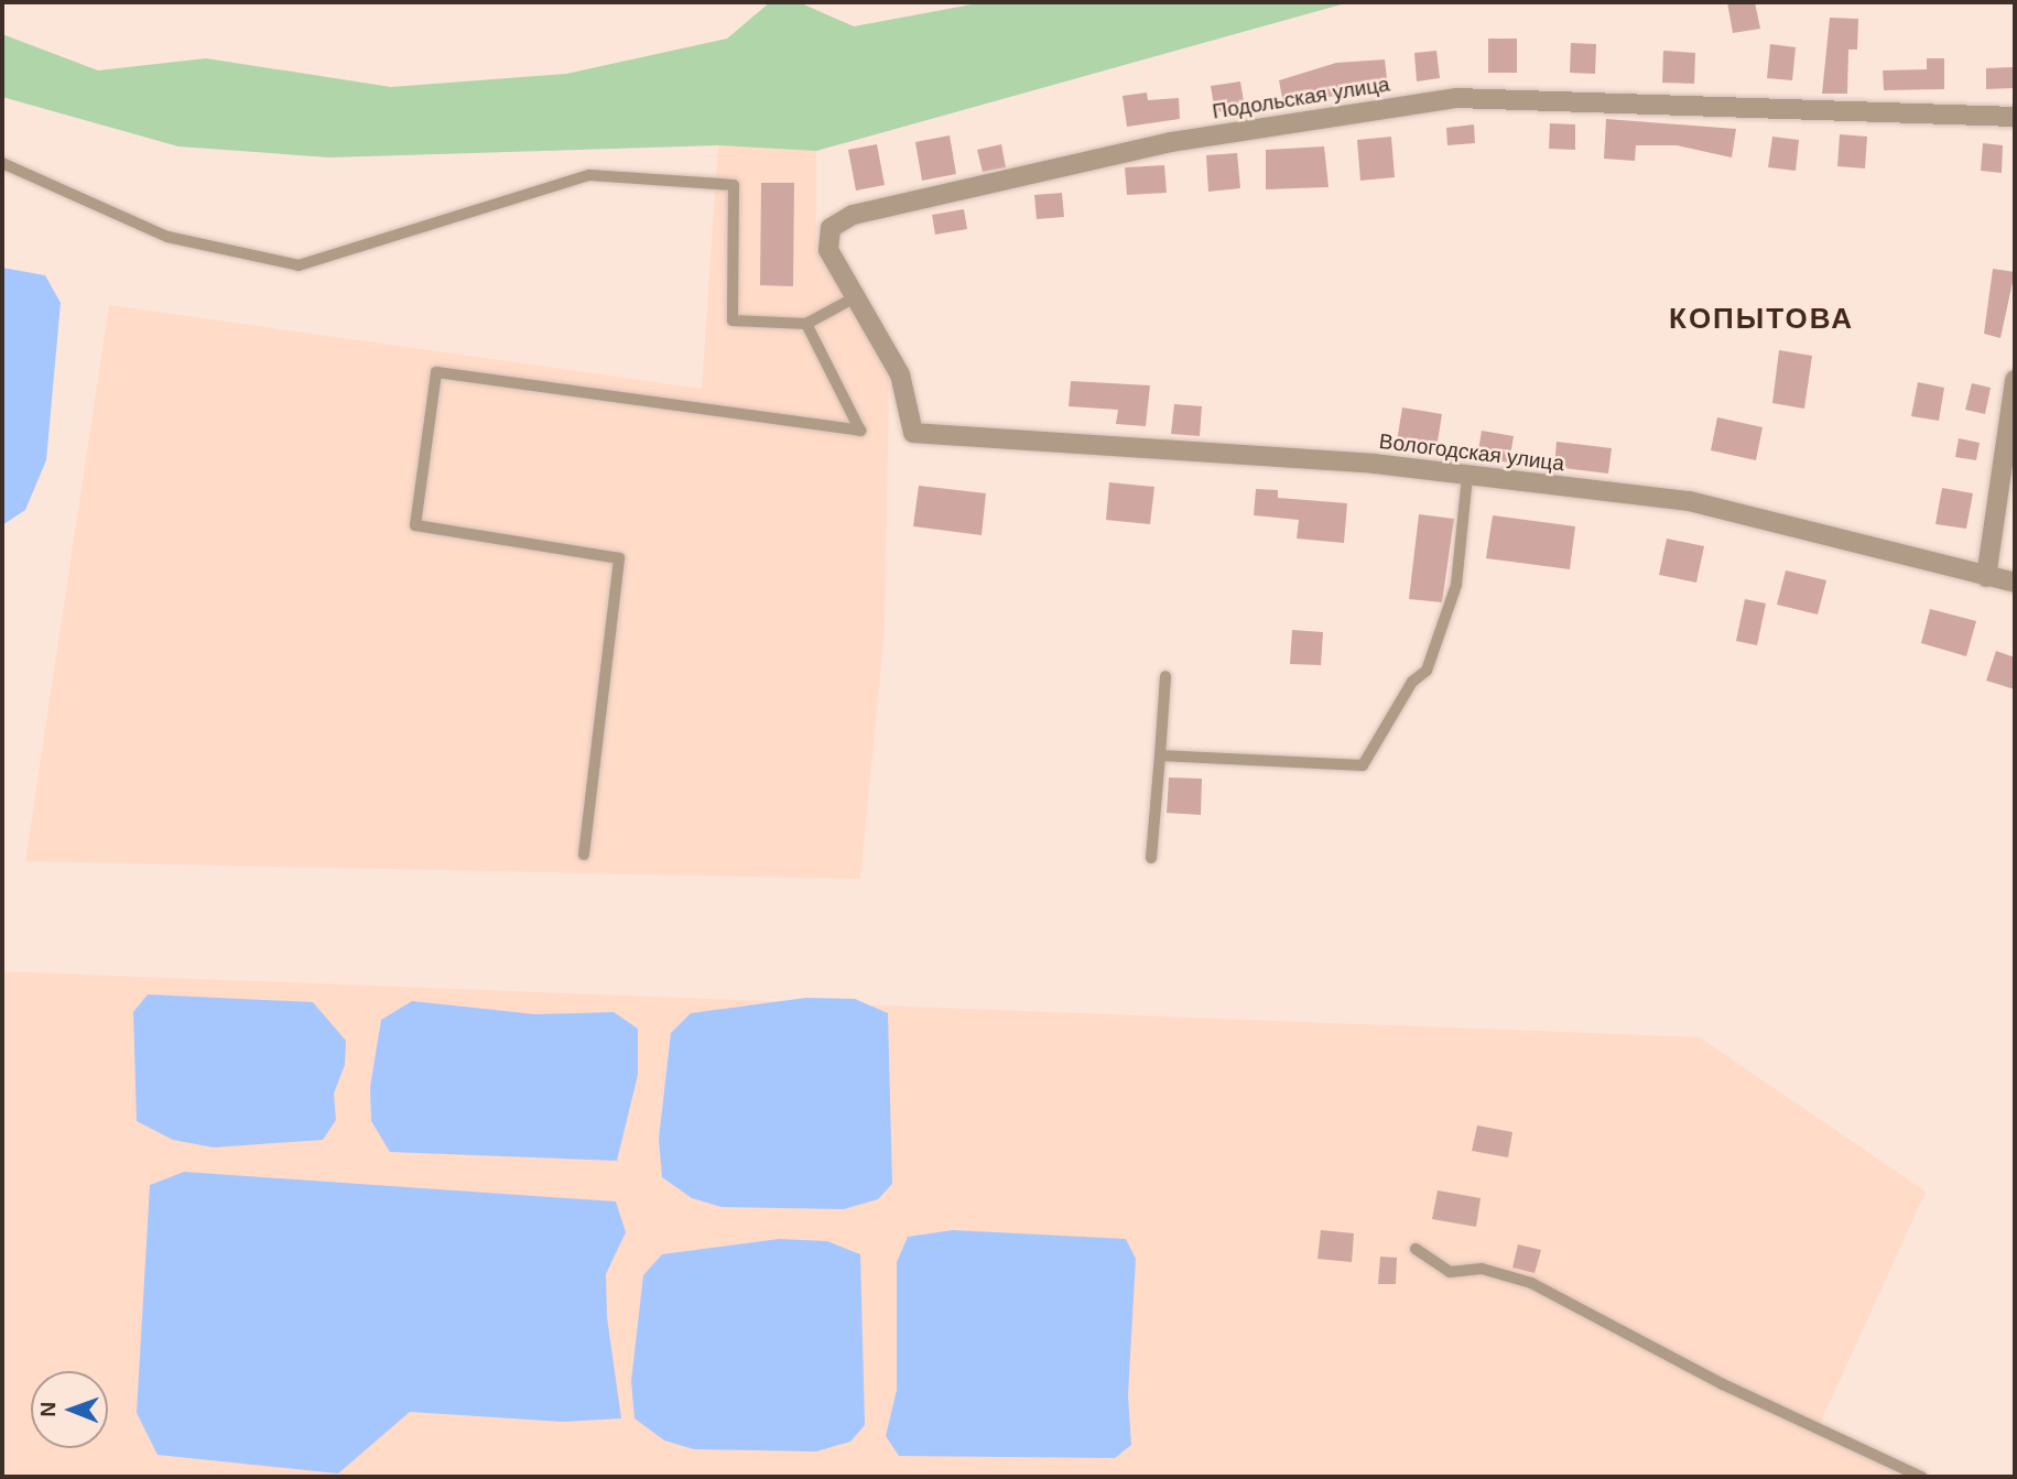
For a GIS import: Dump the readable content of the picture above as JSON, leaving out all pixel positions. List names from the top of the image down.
{
  "streets": {
    "street": ["Подольская улица", "Вологодская улица"]
  },
  "crossings": [
    ["Подольская улица", "Вологодская улица"]
  ],
  "districts": ["КОПЫТОВА"],
  "north": "left"
}
